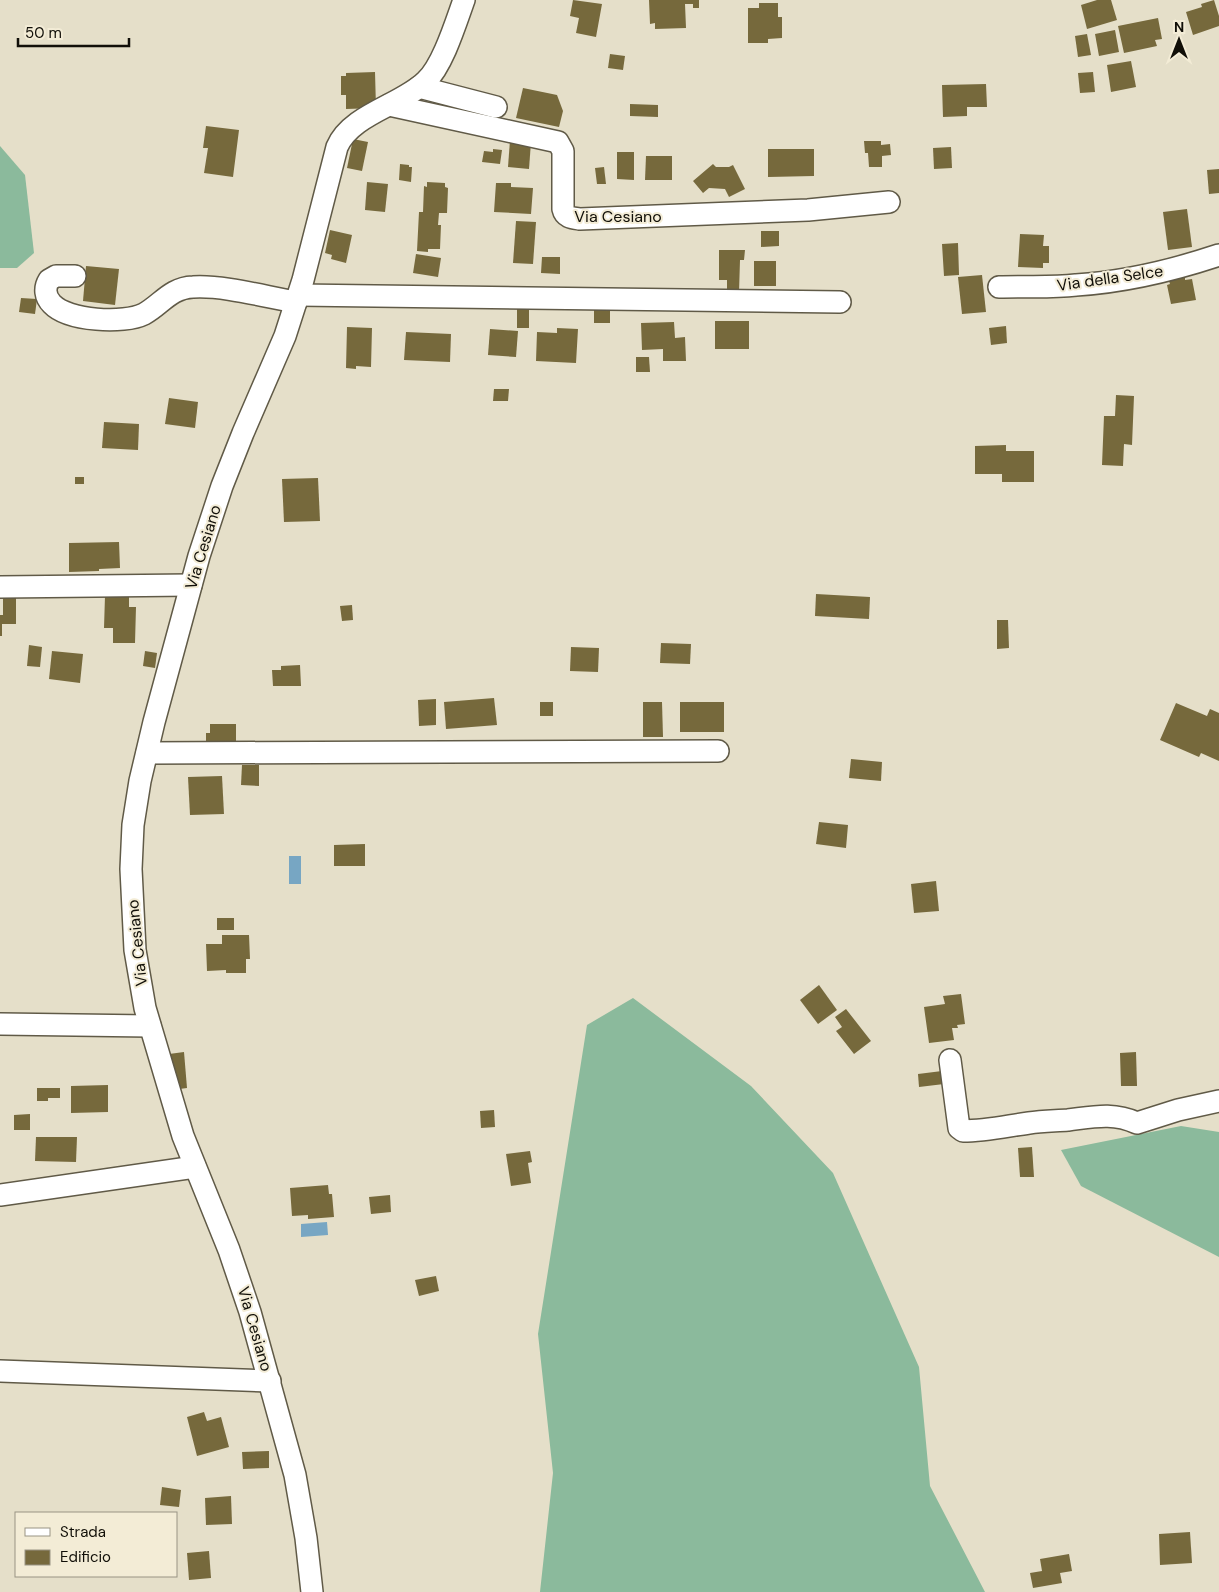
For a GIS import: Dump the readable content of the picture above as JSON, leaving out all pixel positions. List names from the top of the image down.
{
  "streets": {
    "street": ["Via Cesiano", "Via della Selce"]
  },
  "legend": ["Strada", "Edificio"],
  "scale_bar": "50 m",
  "north": "top"
}
